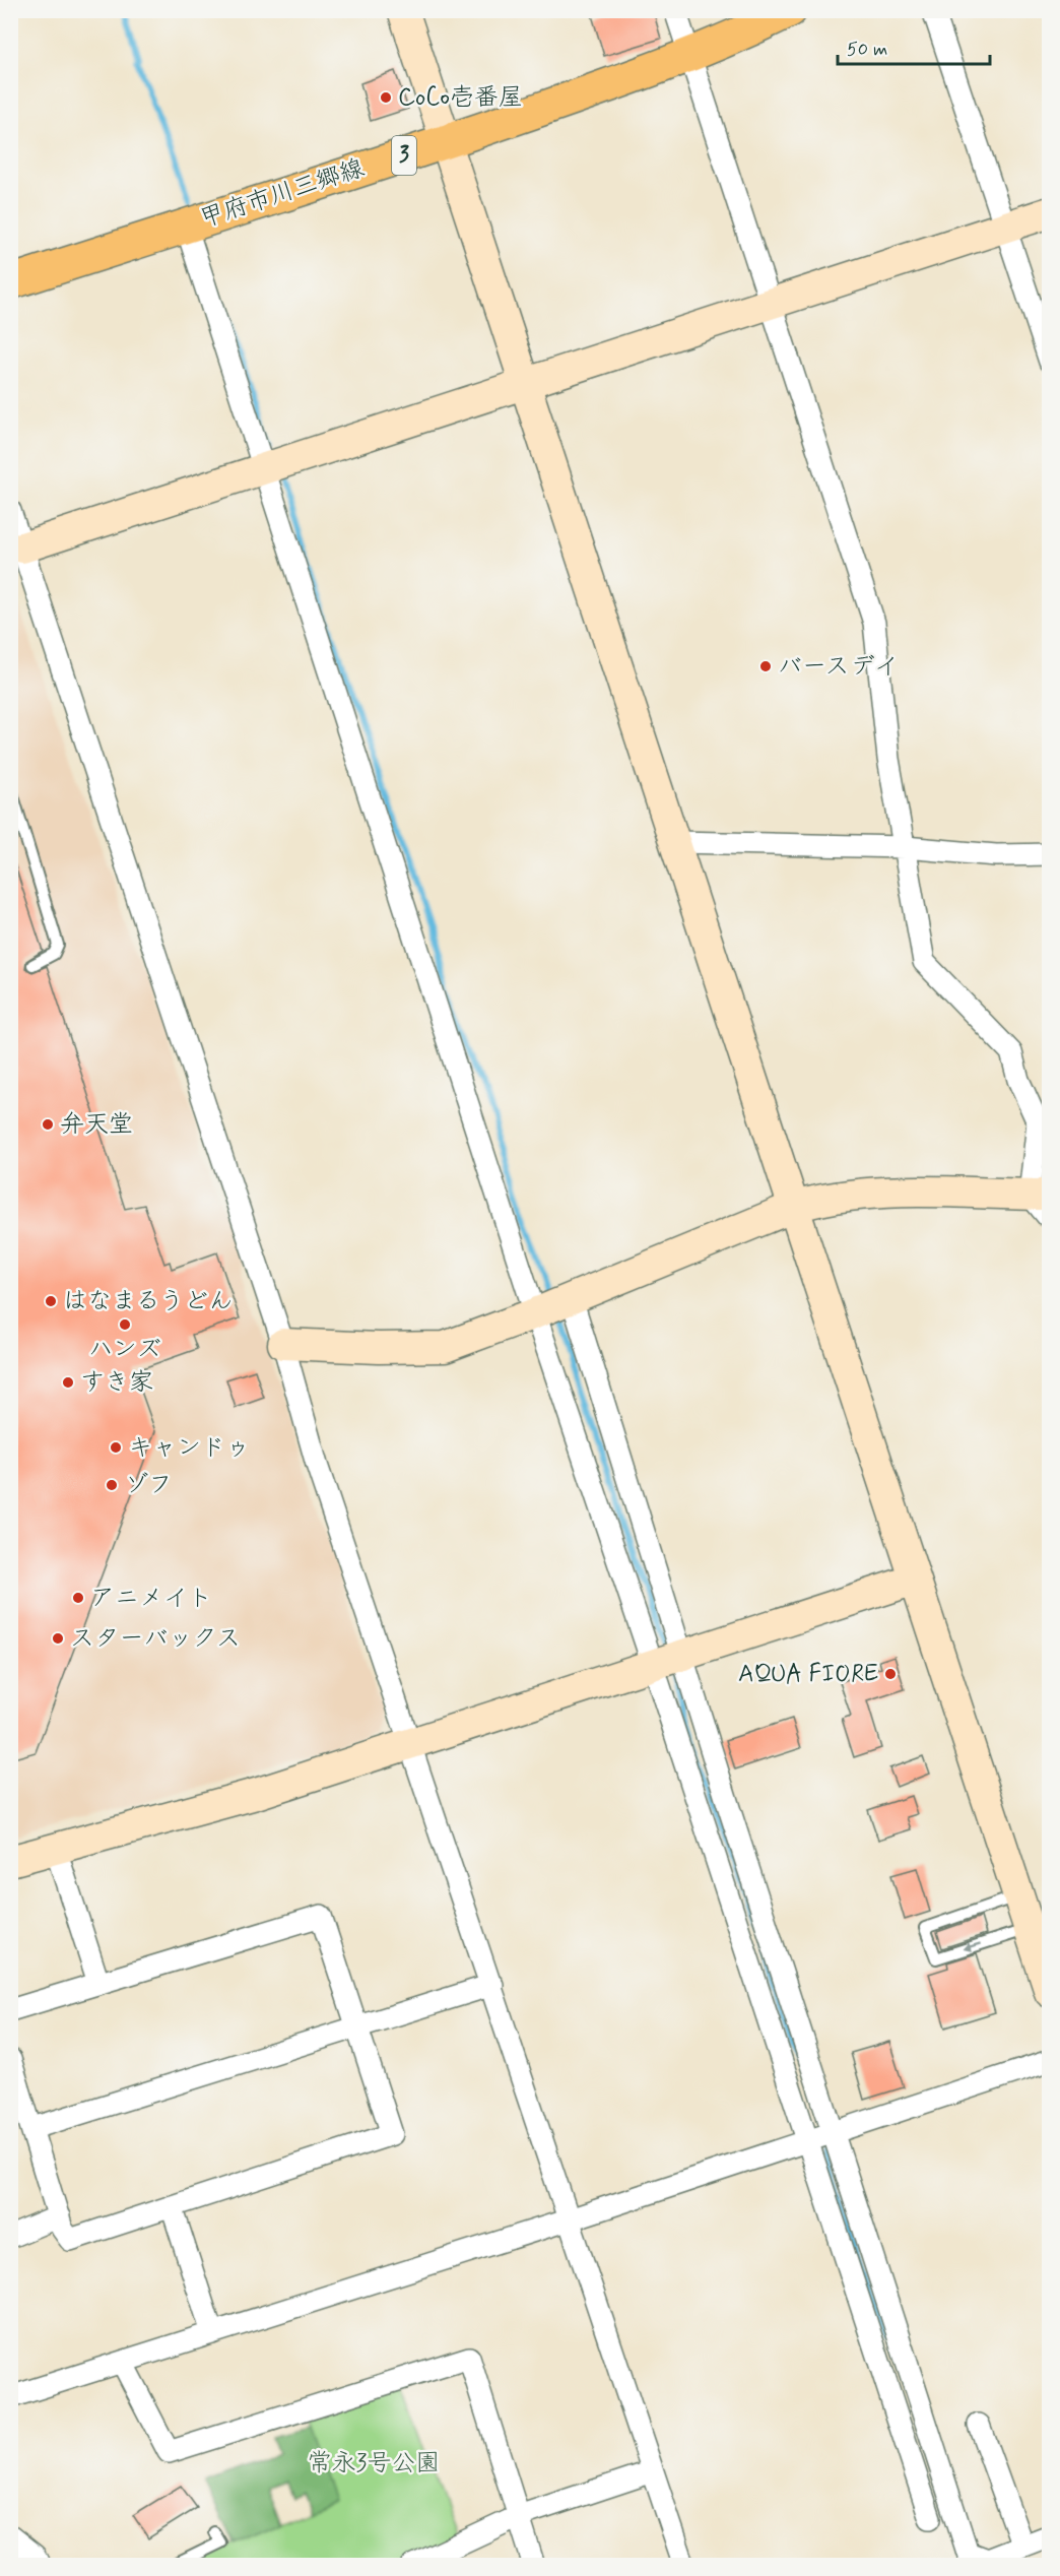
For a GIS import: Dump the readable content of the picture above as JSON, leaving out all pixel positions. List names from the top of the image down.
{
  "streets": {
    "main road": ["3", "甲府市川三郷線"]
  },
  "parks": ["常永3号公園"],
  "places": [
    "CoCo壱番屋",
    "バースデイ",
    "弁天堂",
    "はなまるうどん",
    "ハンズ",
    "すき家",
    "キャンドゥ",
    "ゾフ",
    "アニメイト",
    "スターバックス",
    "AQUA FIORE"
  ],
  "scale_bar": "50 m"
}
